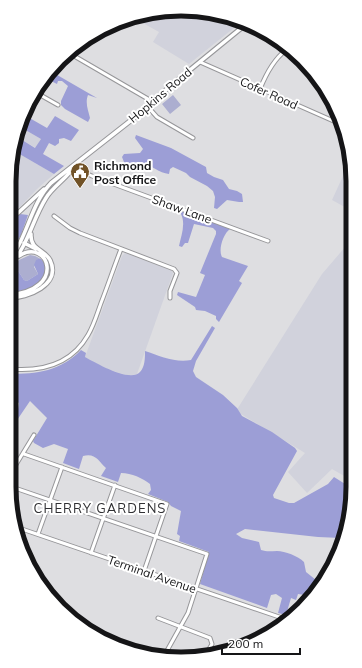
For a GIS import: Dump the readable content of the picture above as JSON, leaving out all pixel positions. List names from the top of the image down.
{
  "streets": {
    "main road": ["Hopkins Road"],
    "street": ["Cofer Road", "Shaw Lane", "Terminal Avenue"]
  },
  "crossings": [
    ["Cofer Road", "Hopkins Road"],
    ["Hopkins Road", "Shaw Lane"]
  ],
  "districts": ["CHERRY GARDENS"],
  "places": {
    "public building": ["Richmond Post Office"]
  },
  "scale_bar": "200 m"
}
